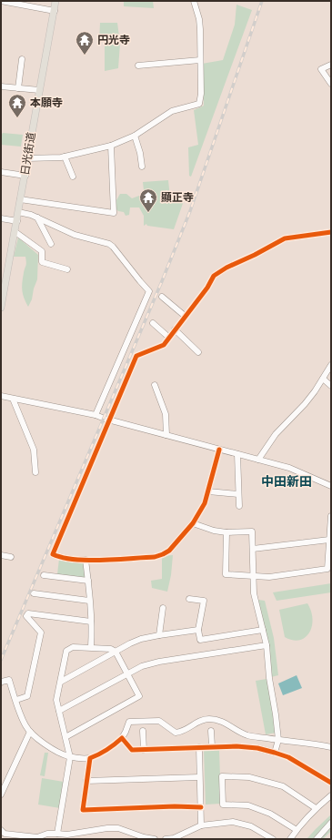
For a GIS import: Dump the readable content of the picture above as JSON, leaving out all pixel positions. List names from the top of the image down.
{
  "streets": {
    "main road": ["日光街道"]
  },
  "districts": ["中田新田"],
  "places": {
    "temple": ["円光寺", "本願寺", "顯正寺"]
  }
}
